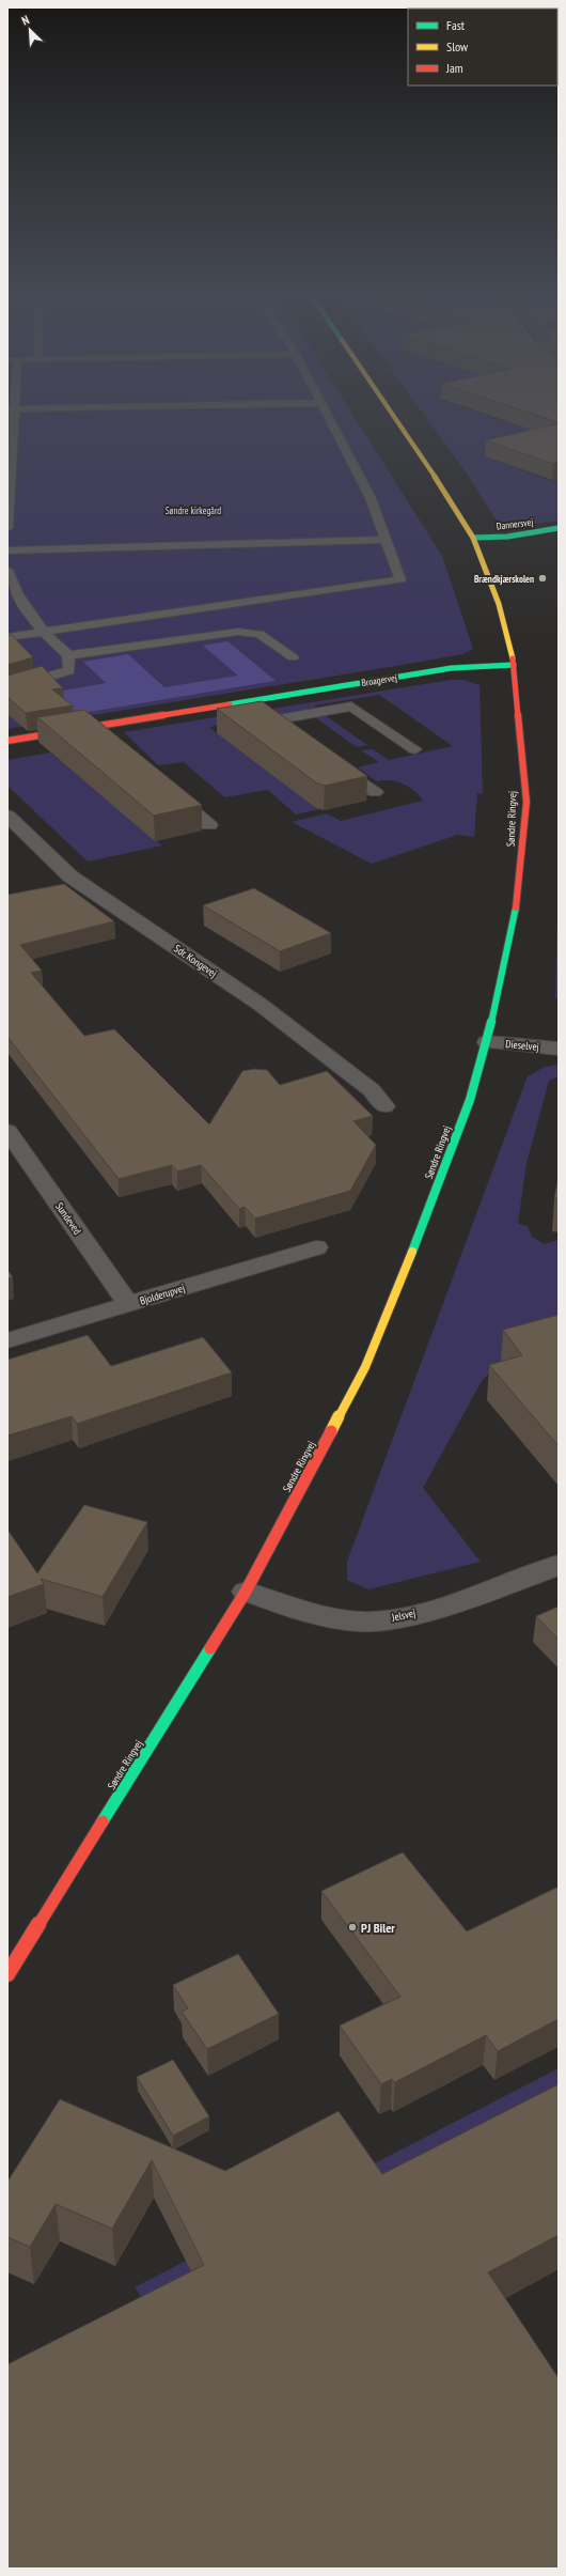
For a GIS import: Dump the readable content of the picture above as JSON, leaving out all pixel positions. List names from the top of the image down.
{
  "streets": {
    "main road": ["Dannersvej", "Broagervej", "Søndre Ringvej"],
    "street": [
      "Sdr. Kongevej",
      "Dieselvej",
      "Sundeved",
      "Bjolderupvej",
      "Jelsvej"
    ]
  },
  "crossings": [
    ["Dannersvej", "Søndre Ringvej"],
    ["Broagervej", "Søndre Ringvej"],
    ["Søndre Ringvej", "Dieselvej"],
    ["Søndre Ringvej", "Jelsvej"],
    ["Sundeved", "Bjolderupvej"]
  ],
  "parks": ["Søndre kirkegård"],
  "places": ["Brændkjærskolen", "PJ Biler"],
  "legend": ["Fast", "Slow", "Jam"],
  "north": "top left"
}
